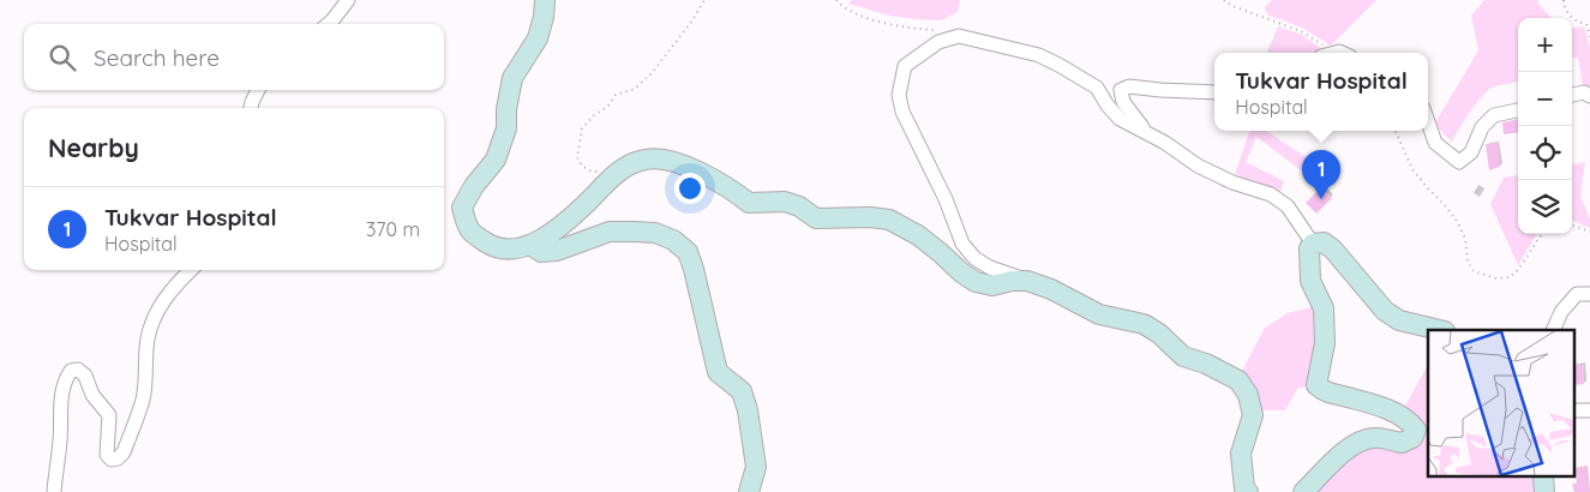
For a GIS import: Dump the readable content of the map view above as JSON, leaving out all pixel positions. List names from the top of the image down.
{
  "page": {
    "map_buttons": ["+", "−"],
    "search": "Search here",
    "popup": ["Tukvar Hospital", "Hospital"],
    "heading": "Nearby",
    "pins": "1",
    "list": [
      {
        "mark": "1",
        "name": "Tukvar Hospital",
        "note": "Hospital",
        "value": "370 m"
      }
    ]
  }
}
